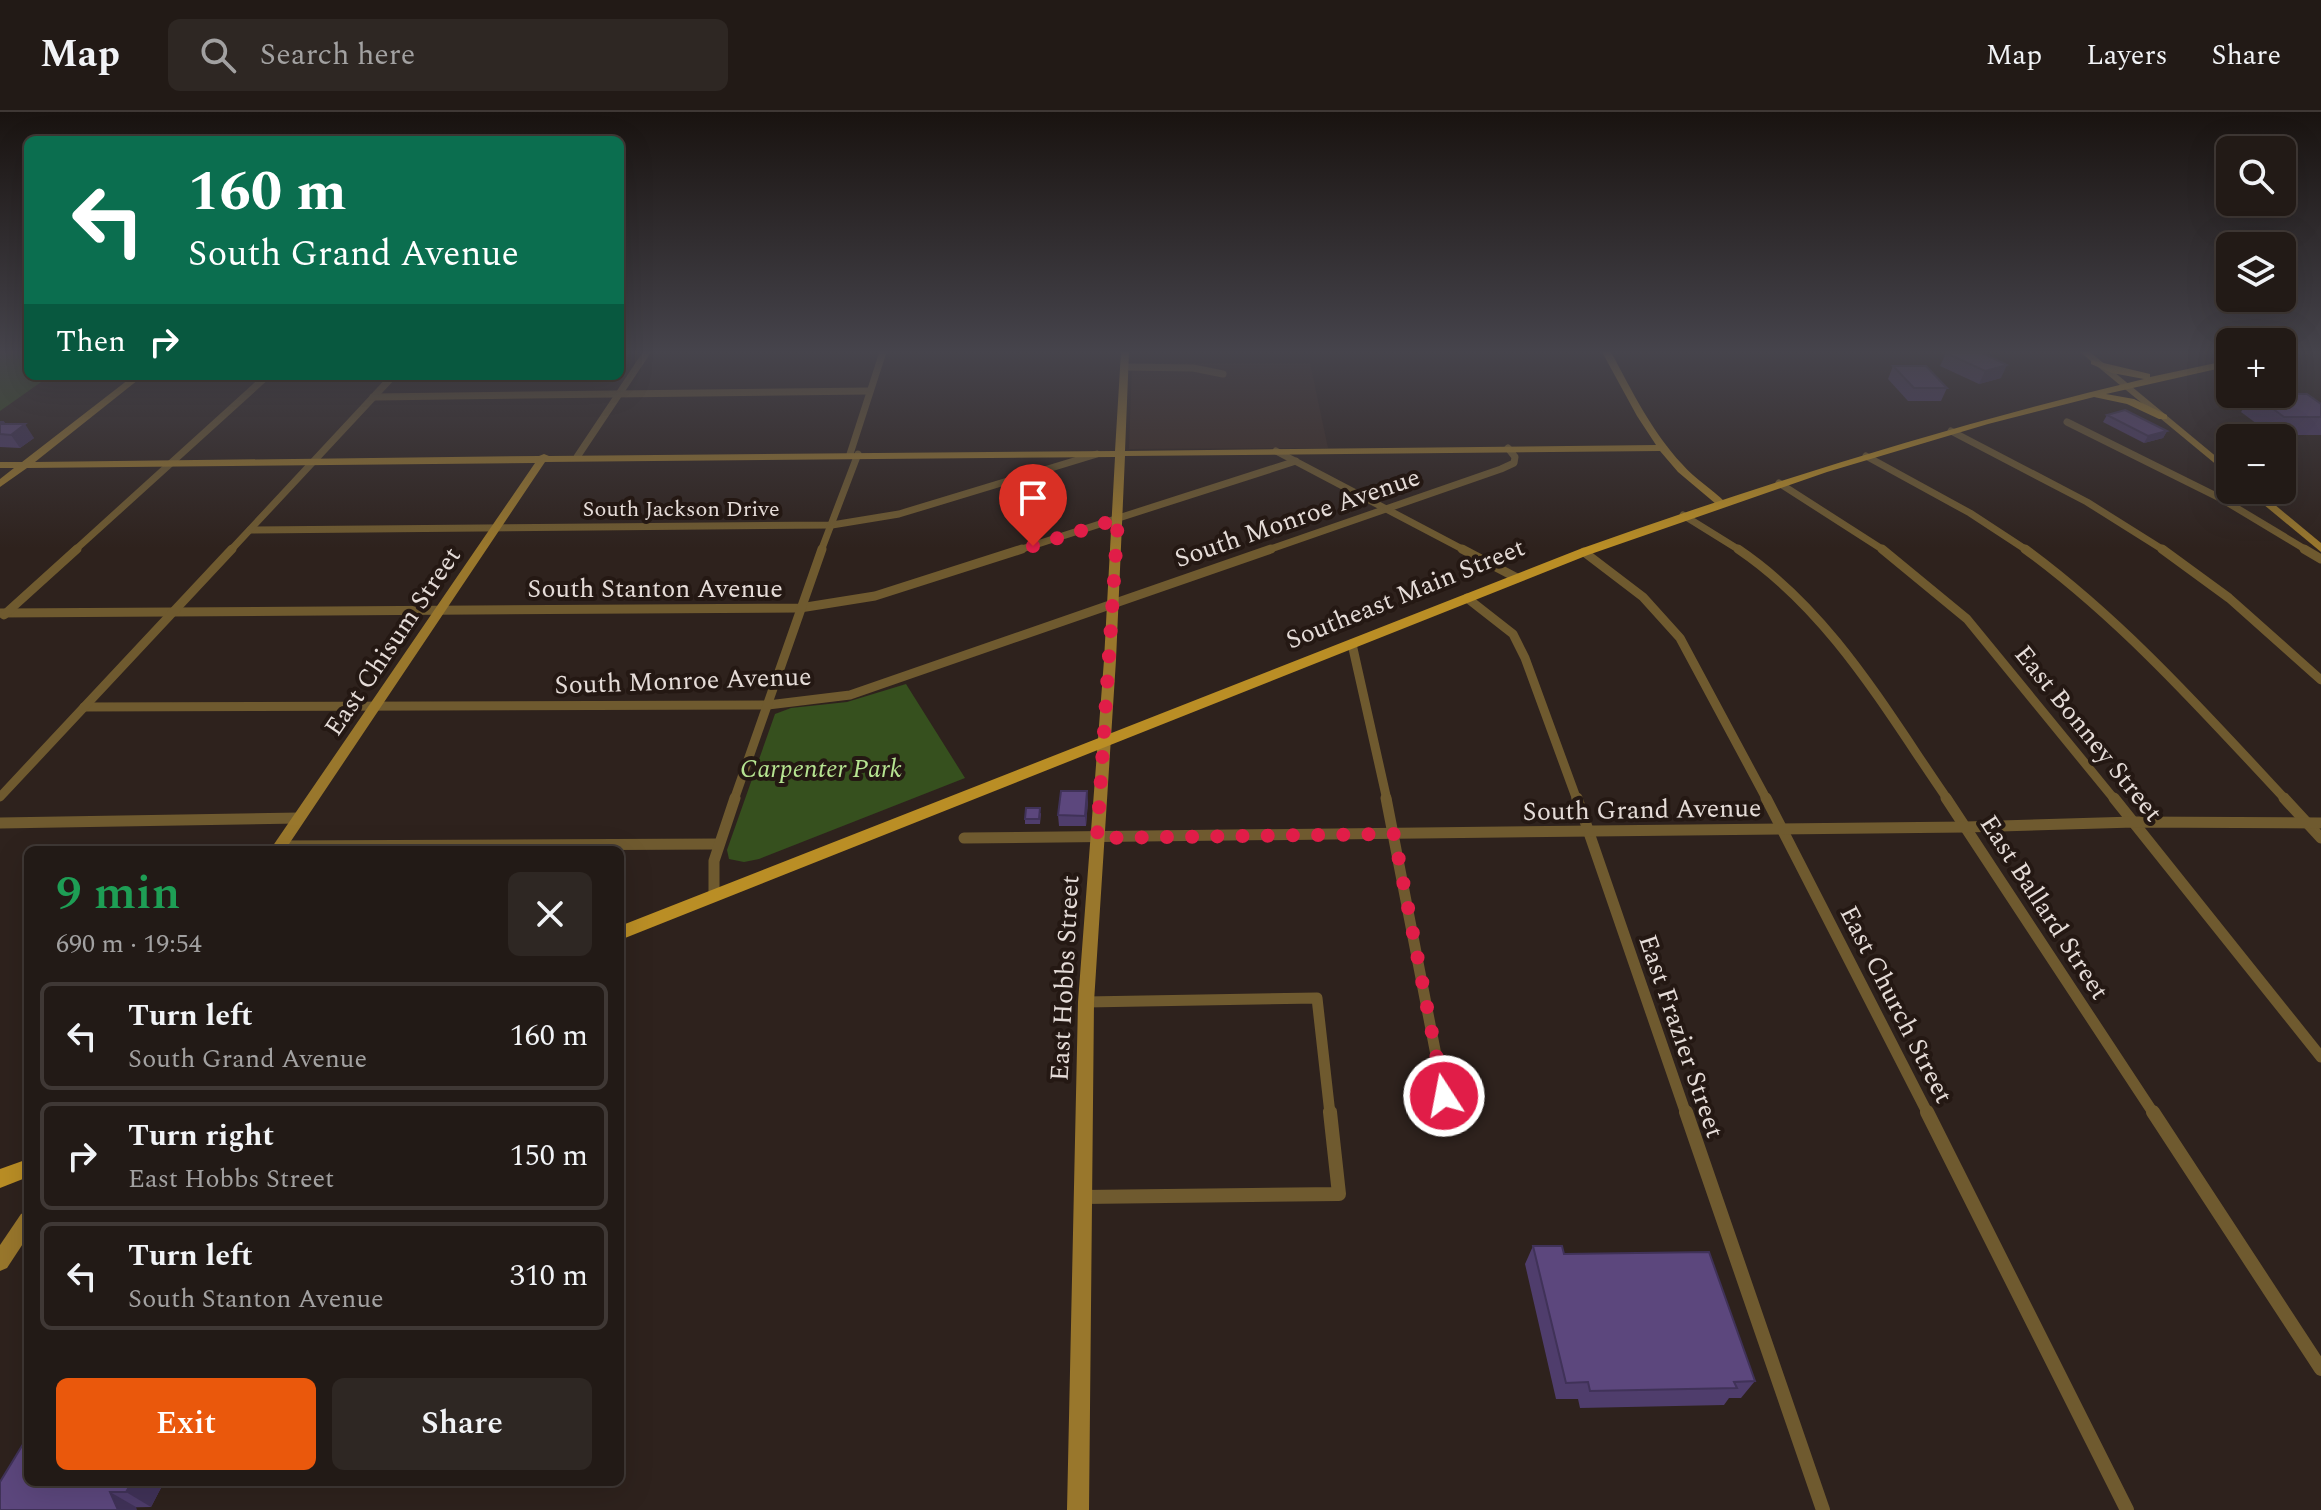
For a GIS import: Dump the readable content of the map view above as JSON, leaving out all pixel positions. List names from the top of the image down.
{
  "streets": {
    "main road": ["Southeast Main Street"],
    "street": [
      "South Jackson Drive",
      "South Monroe Avenue",
      "South Stanton Avenue",
      "East Chisum Street",
      "East Bonney Street",
      "South Grand Avenue",
      "East Ballard Street",
      "East Hobbs Street",
      "East Church Street",
      "East Frazier Street"
    ]
  },
  "crossings": [
    ["South Jackson Drive", "East Chisum Street"],
    ["South Monroe Avenue", "East Chisum Street"],
    ["South Monroe Avenue", "East Hobbs Street"],
    ["South Stanton Avenue", "East Chisum Street"],
    ["South Stanton Avenue", "East Hobbs Street"],
    ["Southeast Main Street", "East Bonney Street"],
    ["Southeast Main Street", "East Ballard Street"],
    ["Southeast Main Street", "East Hobbs Street"],
    ["Southeast Main Street", "East Church Street"],
    ["Southeast Main Street", "East Frazier Street"],
    ["East Bonney Street", "South Grand Avenue"],
    ["South Grand Avenue", "East Ballard Street"],
    ["South Grand Avenue", "East Hobbs Street"],
    ["South Grand Avenue", "East Church Street"],
    ["South Grand Avenue", "East Frazier Street"]
  ],
  "parks": ["Carpenter Park"],
  "page": {
    "header": "Map",
    "search": "Search here",
    "nav": ["Map", "Layers", "Share"],
    "map_buttons": ["+", "−"],
    "turn": ["160 m", "South Grand Avenue"],
    "then": "Then",
    "heading": ["9 min", "690 m · 19:54"],
    "list": [
      {
        "name": "Turn left",
        "note": "South Grand Avenue",
        "value": "160 m"
      },
      {
        "name": "Turn right",
        "note": "East Hobbs Street",
        "value": "150 m"
      },
      {
        "name": "Turn left",
        "note": "South Stanton Avenue",
        "value": "310 m"
      }
    ],
    "buttons": ["Exit", "Share"]
  }
}
